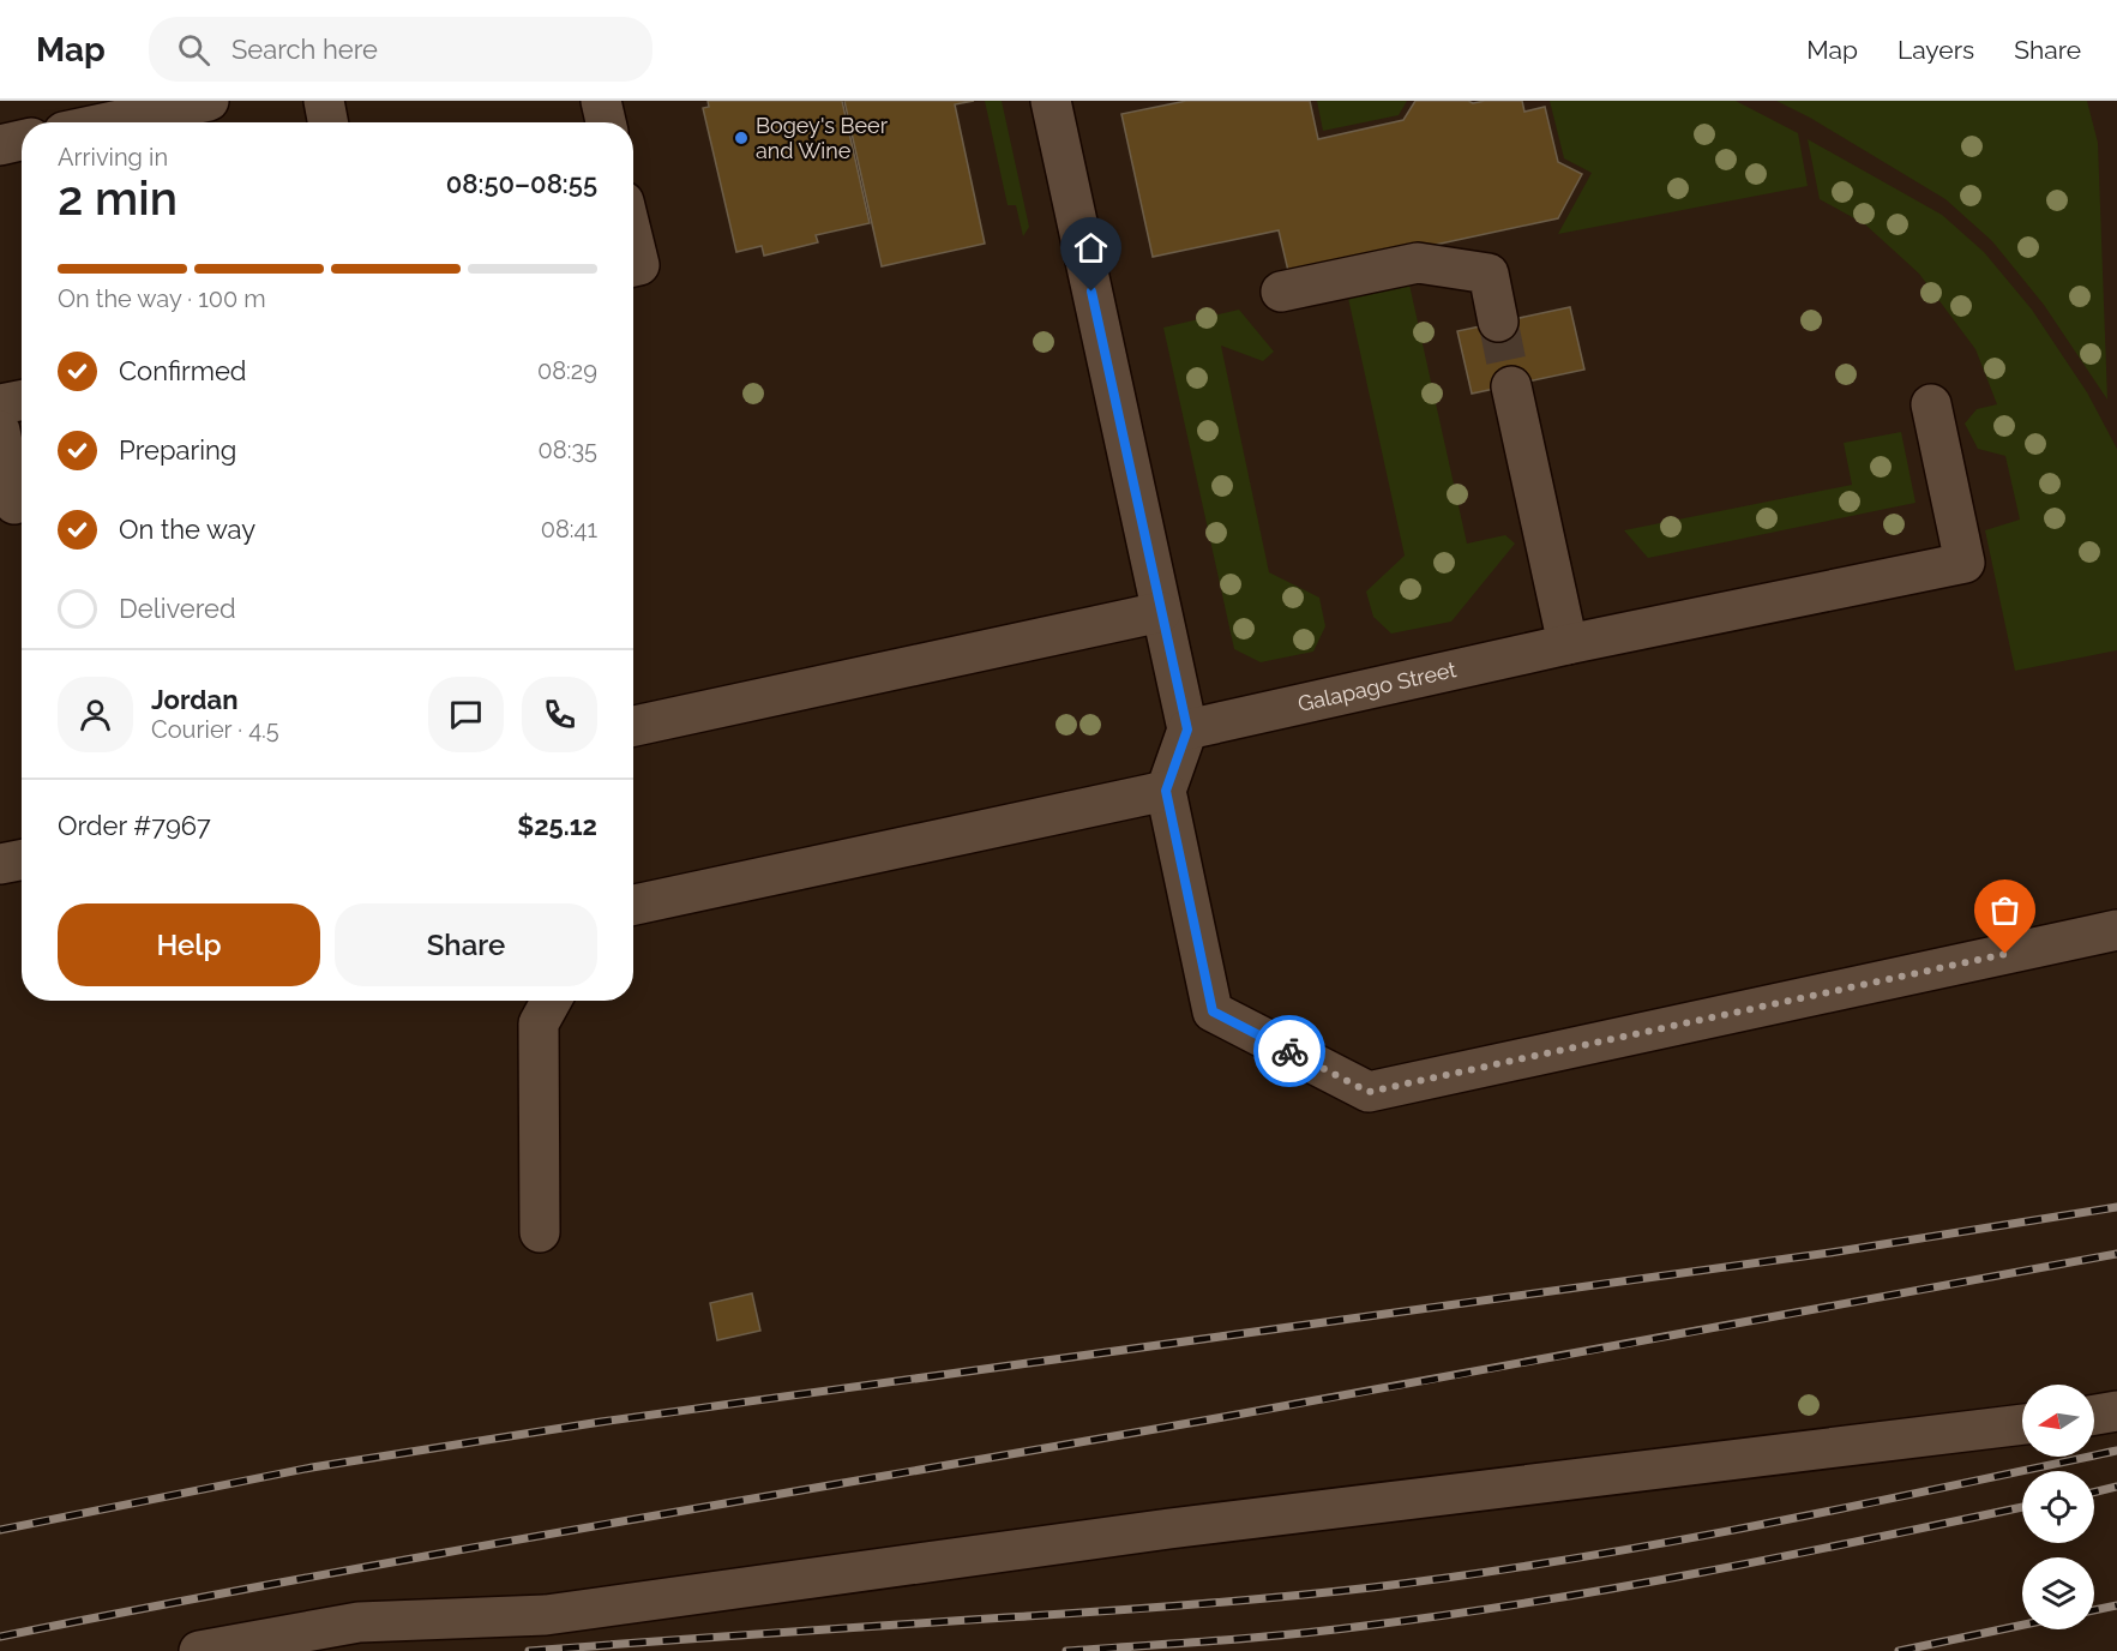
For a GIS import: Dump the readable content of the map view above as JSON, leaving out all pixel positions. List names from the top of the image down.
{
  "streets": {
    "street": ["Galapago Street"]
  },
  "places": ["Bogey's Beer and Wine"],
  "north": "left",
  "page": {
    "header": "Map",
    "search": "Search here",
    "nav": ["Map", "Layers", "Share"],
    "heading": ["2 min", "Arriving in", "08:50–08:55"],
    "panel": [
      "Jordan",
      "Courier · 4.5",
      "Order #7967",
      "$25.12"
    ],
    "bar": "On the way · 100 m",
    "list": [
      ["Confirmed", "08:29"],
      ["Preparing", "08:35"],
      ["On the way", "08:41"],
      "Delivered"
    ],
    "buttons": ["Help", "Share"]
  }
}
